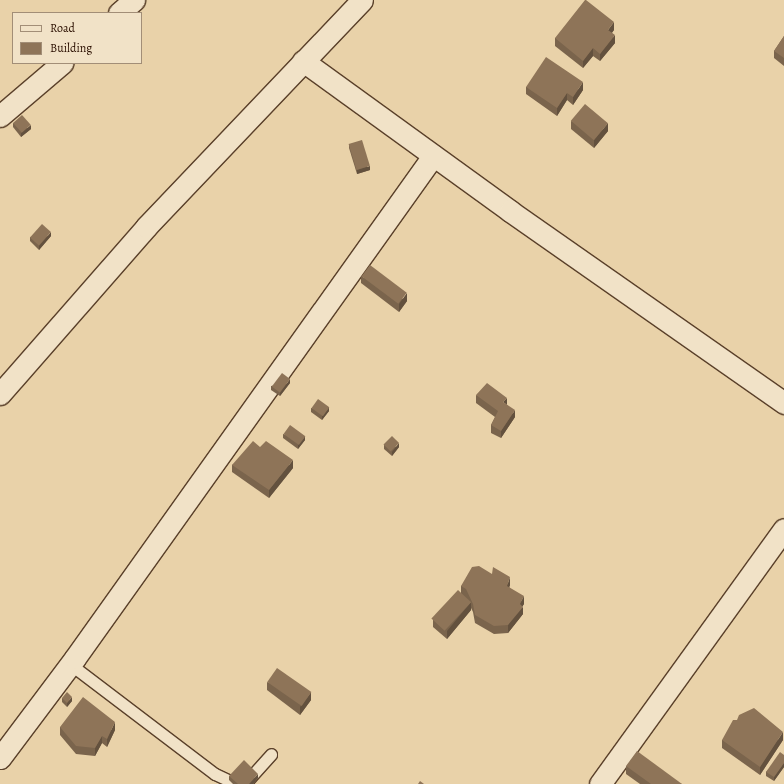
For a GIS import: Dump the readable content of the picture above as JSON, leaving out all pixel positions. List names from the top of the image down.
{
  "legend": ["Road", "Building"]
}
